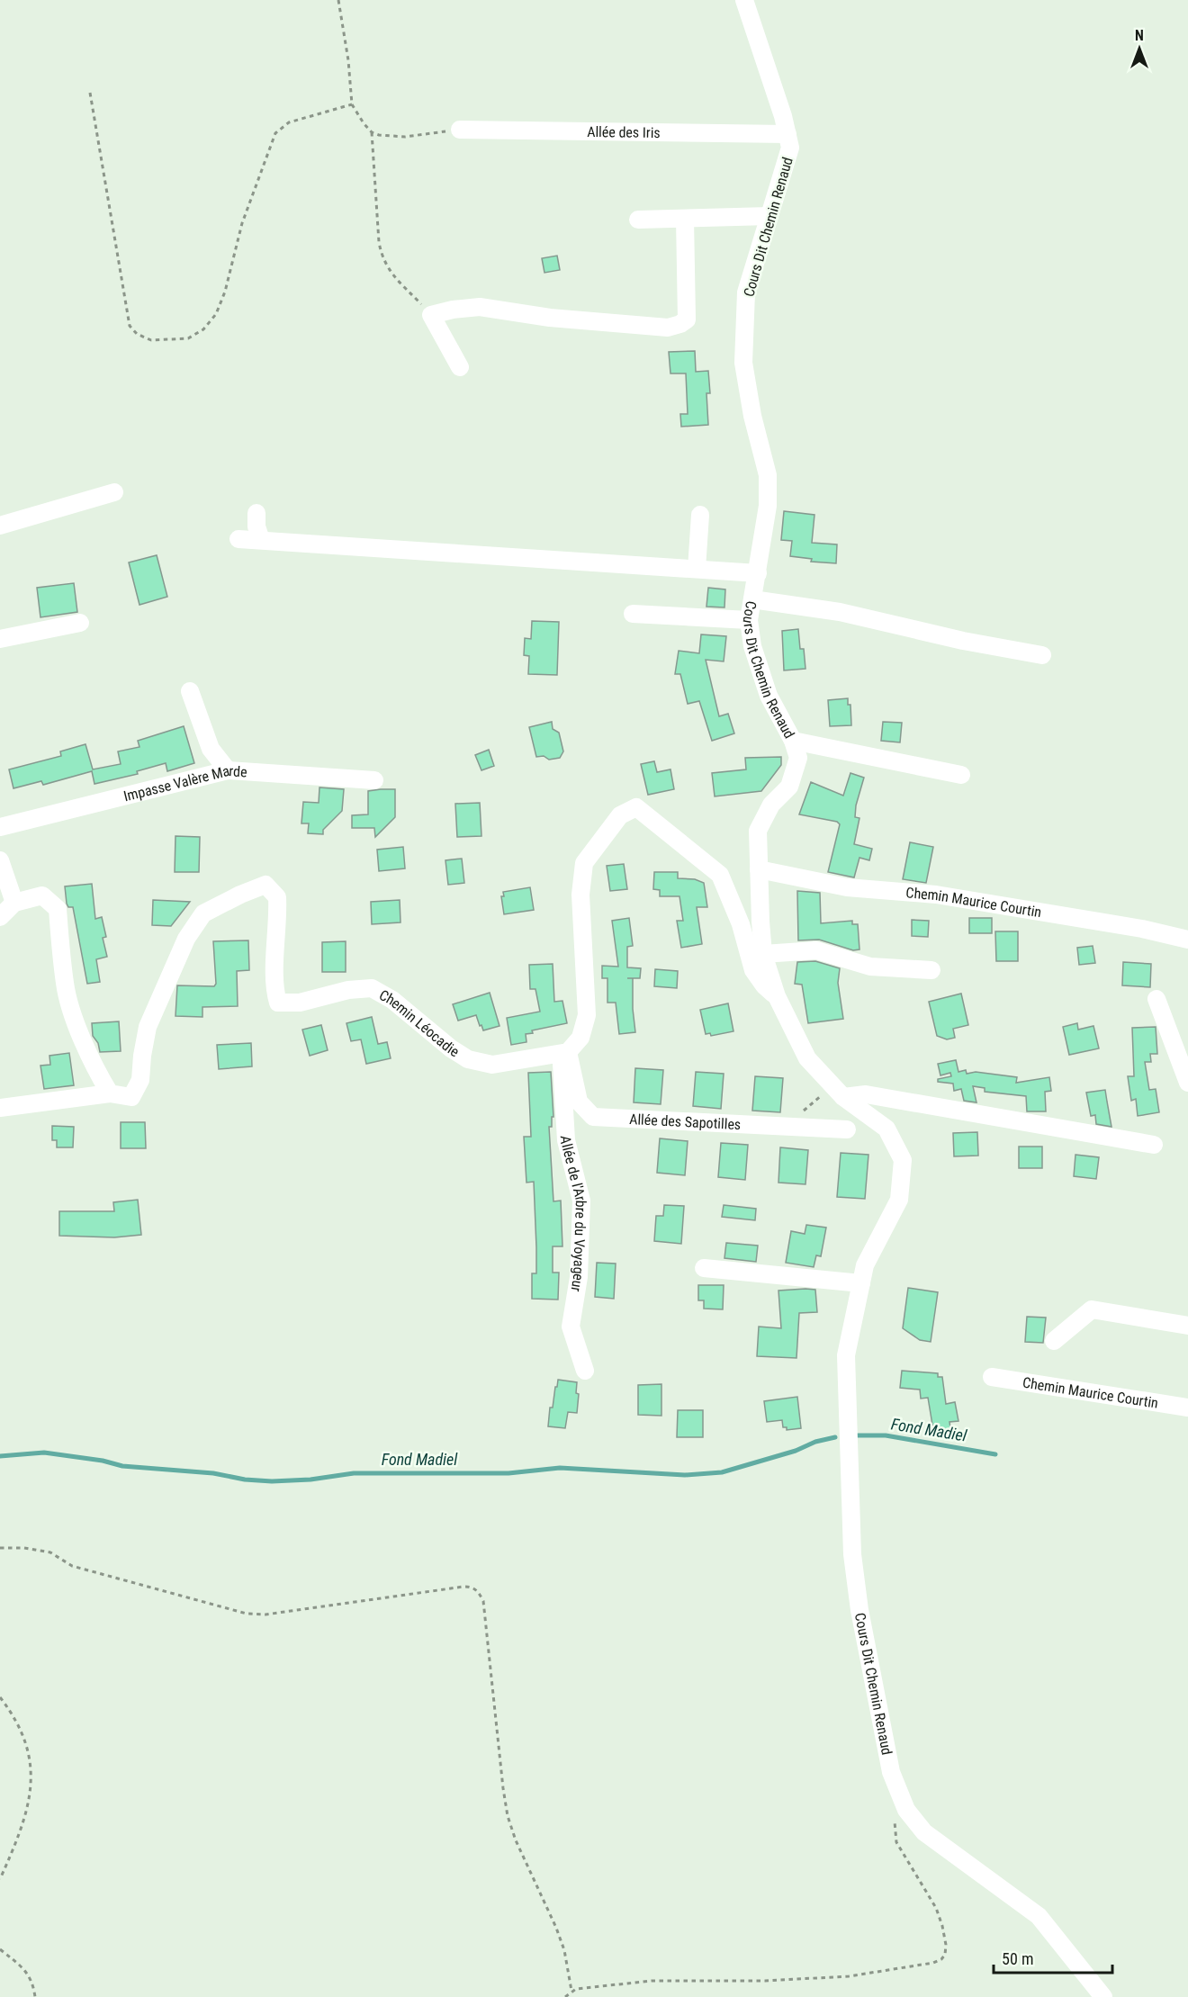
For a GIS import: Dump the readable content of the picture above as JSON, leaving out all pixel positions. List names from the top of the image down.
{
  "streets": {
    "street": [
      "Allée des Iris",
      "Cours Dit Chemin Renaud",
      "Impasse Valère Marde",
      "Chemin Maurice Courtin",
      "Chemin Léocadie",
      "Allée des Sapotilles",
      "Allée de l'Arbre du Voyageur"
    ]
  },
  "crossings": [
    ["Allée des Iris", "Cours Dit Chemin Renaud"],
    ["Cours Dit Chemin Renaud", "Chemin Maurice Courtin"],
    ["Chemin Léocadie", "Allée des Sapotilles"],
    ["Chemin Léocadie", "Allée de l'Arbre du Voyageur"],
    ["Allée des Sapotilles", "Allée de l'Arbre du Voyageur"]
  ],
  "water": ["Fond Madiel"],
  "scale_bar": "50 m",
  "north": "top"
}
